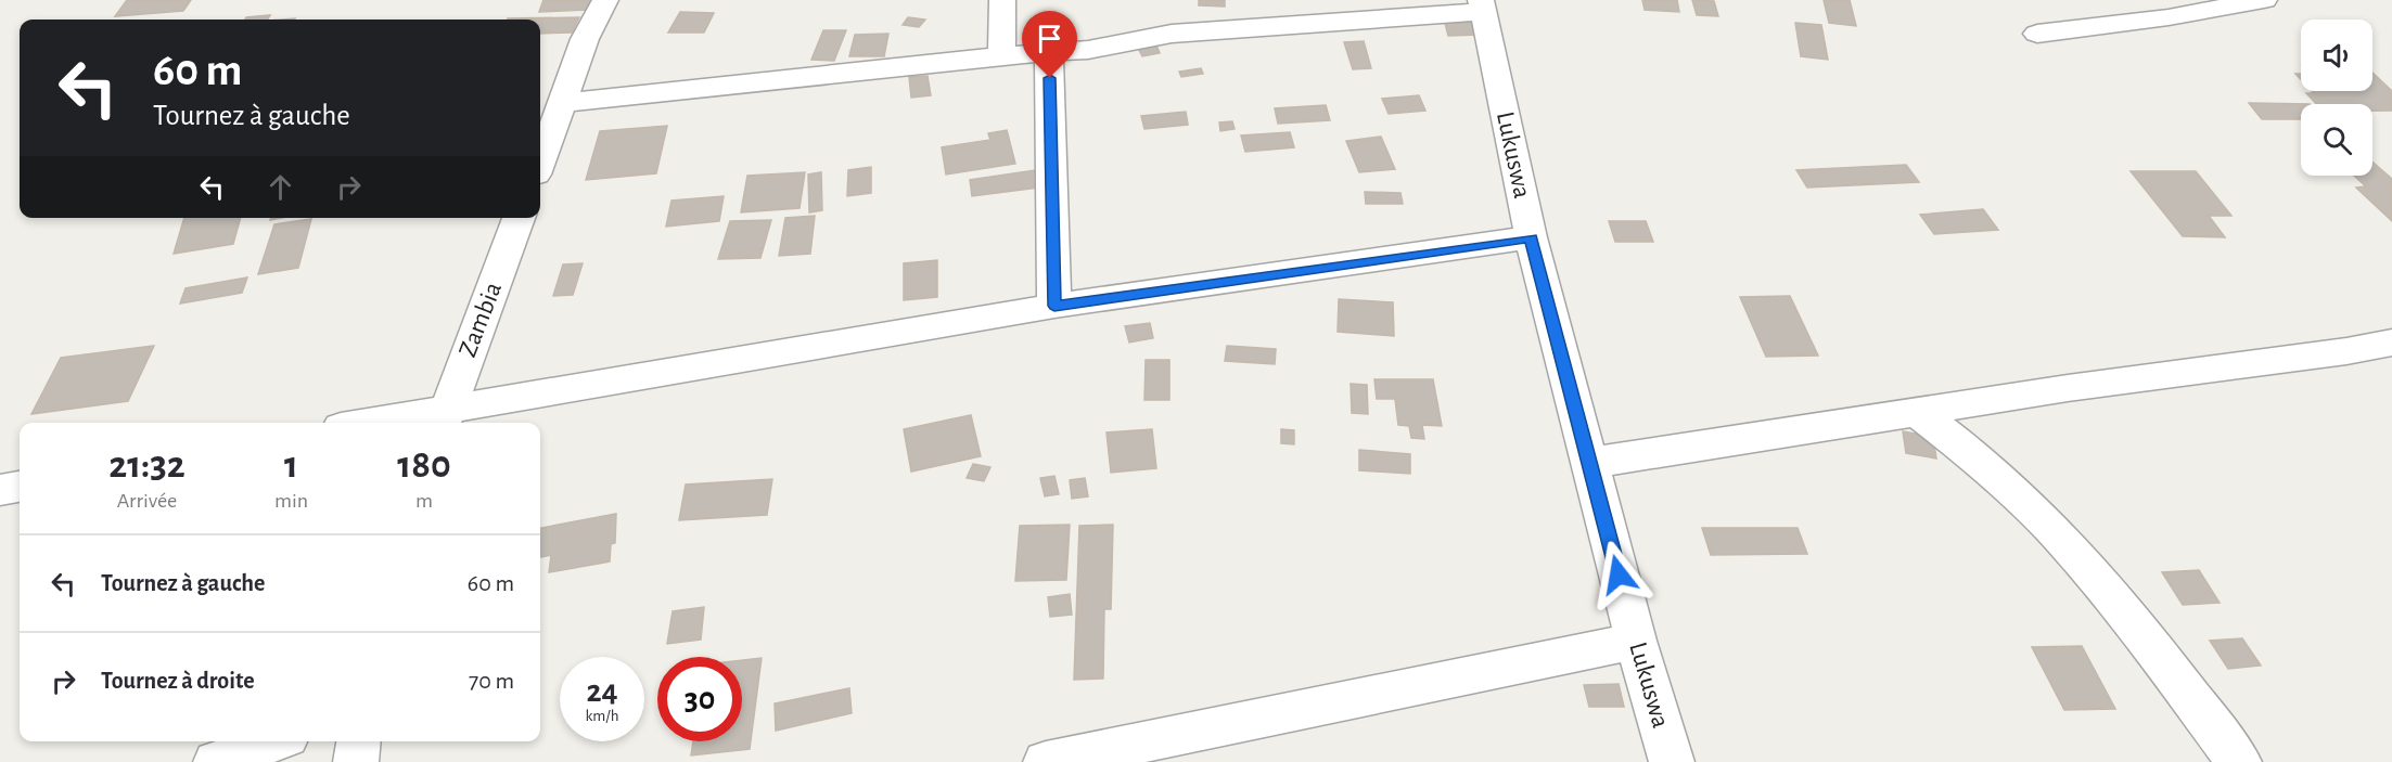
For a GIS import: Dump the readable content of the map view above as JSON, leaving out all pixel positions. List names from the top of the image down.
{
  "streets": {
    "street": ["Lukuswa", "Zambia"]
  },
  "page": {
    "turn": ["60 m", "Tournez à gauche"],
    "eta": [
      "21:32",
      "Arrivée",
      "1",
      "min",
      "180",
      "m"
    ],
    "list": [
      {
        "name": "Tournez à gauche",
        "value": "60 m"
      },
      {
        "name": "Tournez à droite",
        "value": "70 m"
      }
    ],
    "speed": "24 km/h",
    "limit": "30"
  }
}
